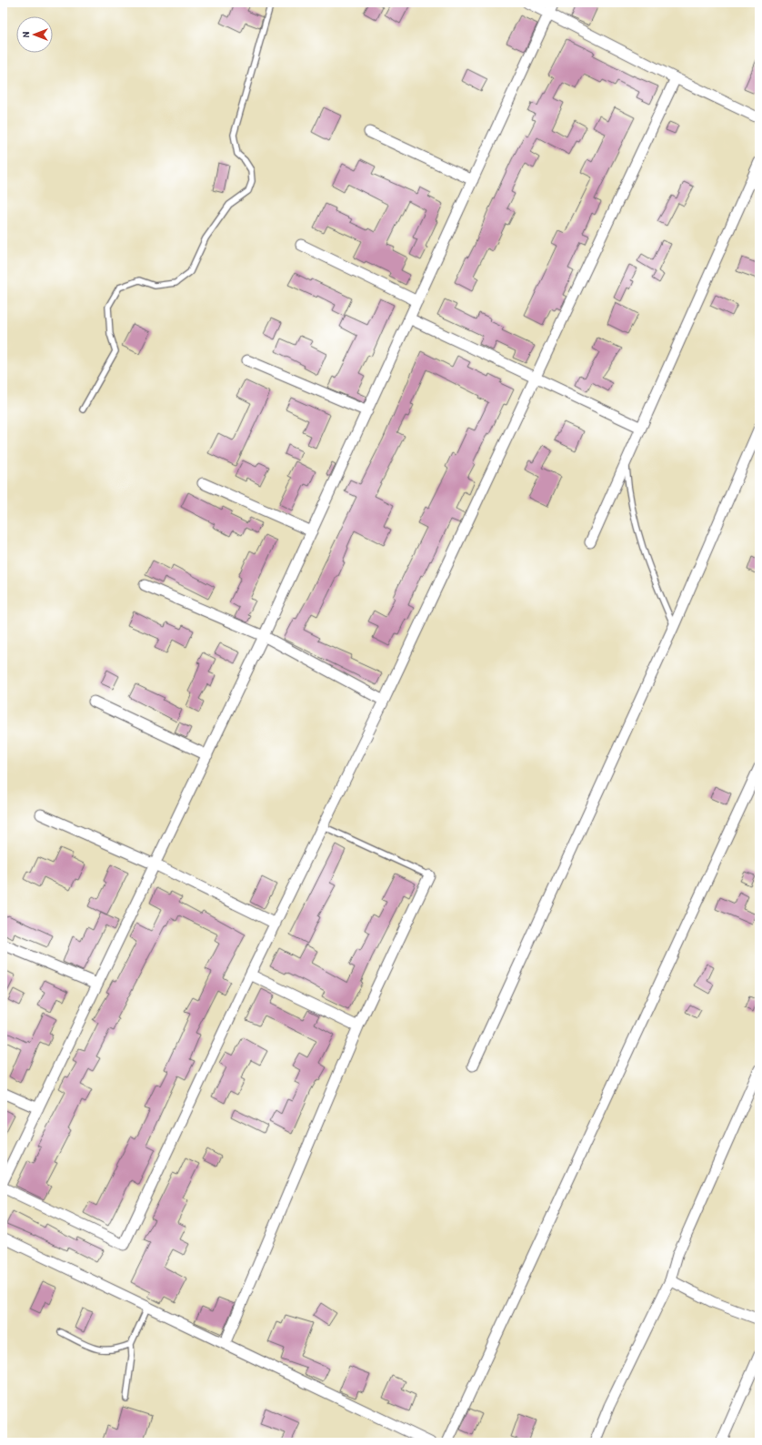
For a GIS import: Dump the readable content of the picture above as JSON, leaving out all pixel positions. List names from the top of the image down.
{
  "north": "left"
}
